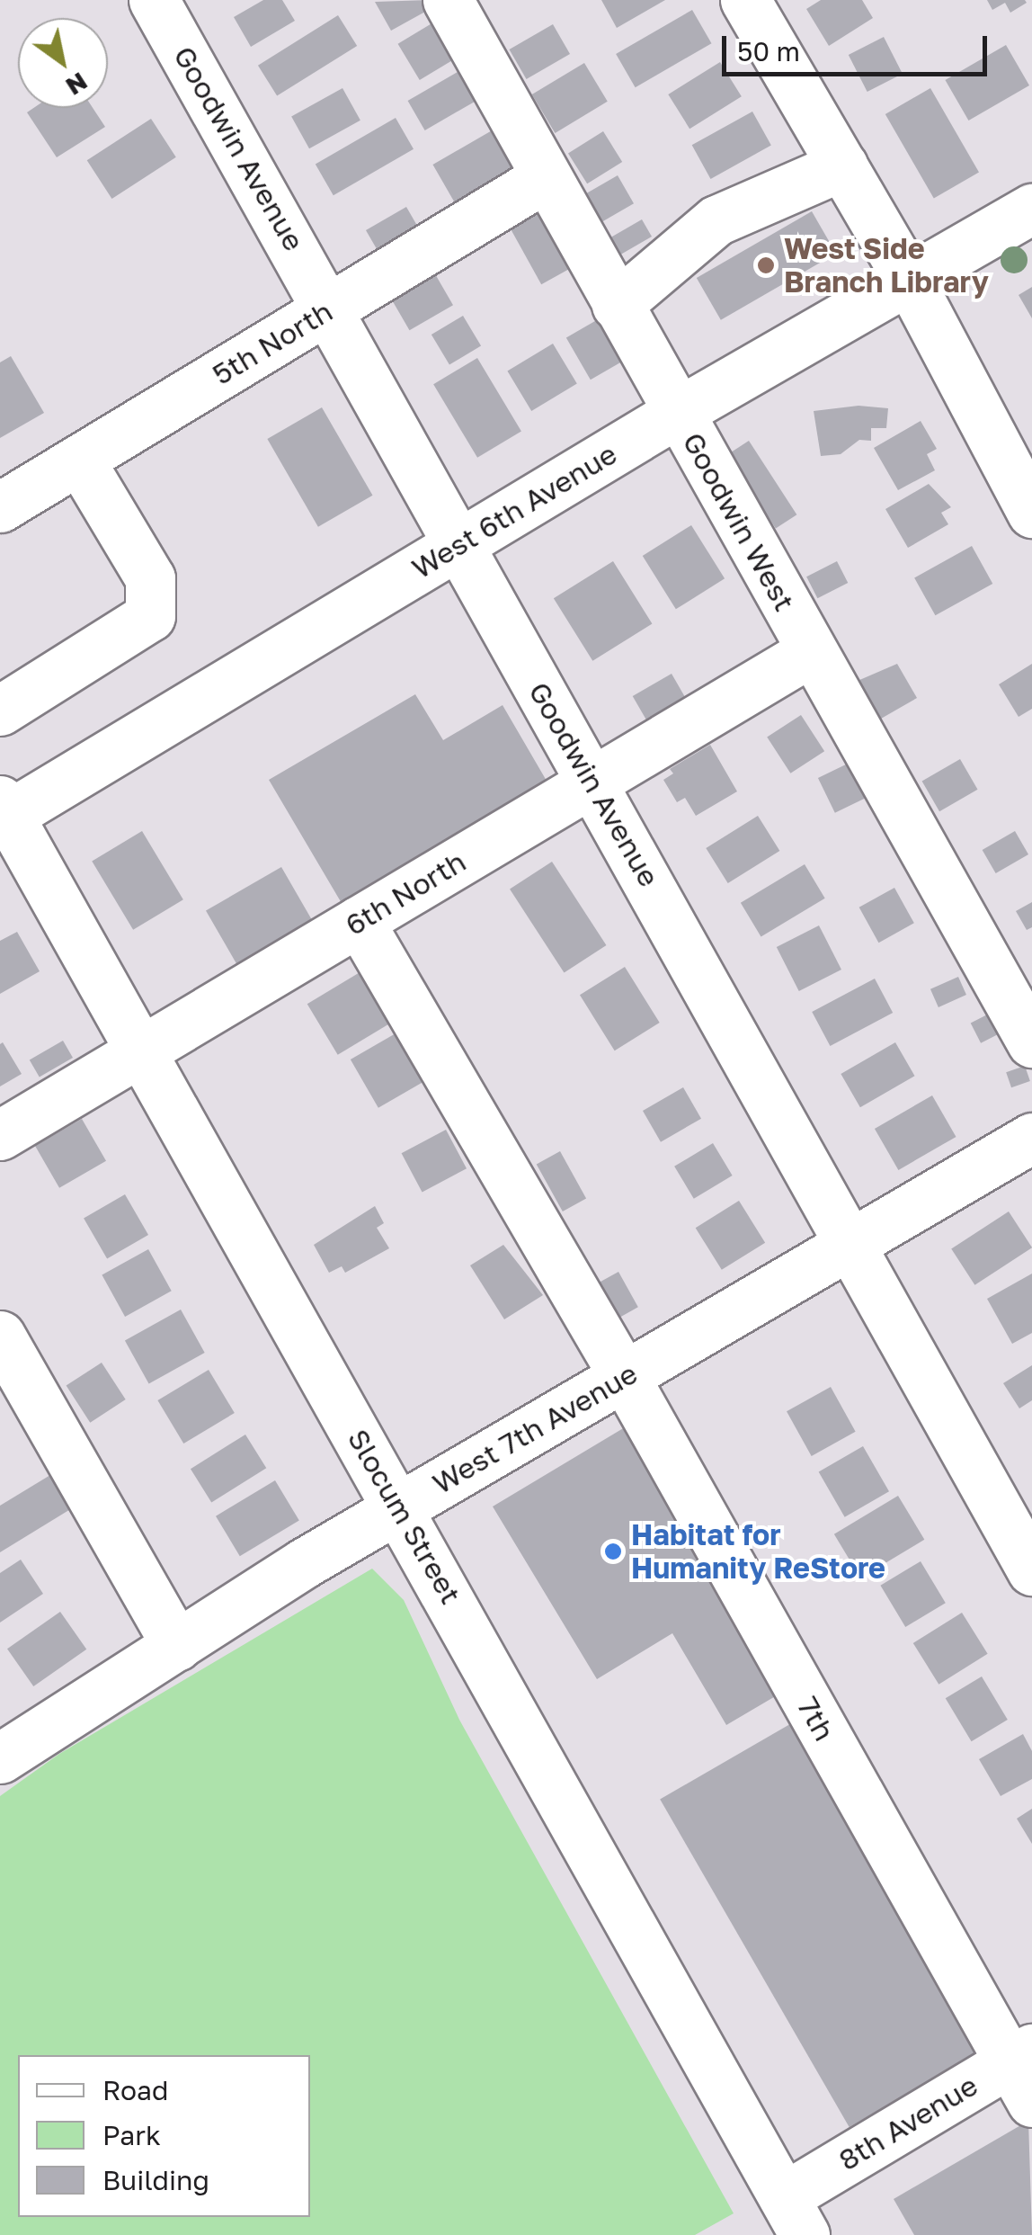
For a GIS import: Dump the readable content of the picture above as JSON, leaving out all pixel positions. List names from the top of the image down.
{
  "streets": {
    "street": [
      "Goodwin Avenue",
      "5th North",
      "West 6th Avenue",
      "Goodwin West",
      "6th North",
      "West 7th Avenue",
      "Slocum Street",
      "7th",
      "8th Avenue"
    ]
  },
  "crossings": [
    ["Goodwin Avenue", "5th North"],
    ["Goodwin Avenue", "West 6th Avenue"],
    ["Goodwin Avenue", "6th North"],
    ["Goodwin Avenue", "West 7th Avenue"],
    ["5th North", "Goodwin West"],
    ["West 6th Avenue", "Goodwin West"],
    ["West 6th Avenue", "Slocum Street"],
    ["Goodwin West", "6th North"],
    ["6th North", "Slocum Street"],
    ["6th North", "7th"],
    ["West 7th Avenue", "Slocum Street"],
    ["West 7th Avenue", "7th"],
    ["Slocum Street", "8th Avenue"],
    ["7th", "8th Avenue"]
  ],
  "places": ["West Side Branch Library", "Habitat for Humanity ReStore"],
  "legend": ["Road", "Park", "Building"],
  "scale_bar": "50 m",
  "north": "bottom right"
}
